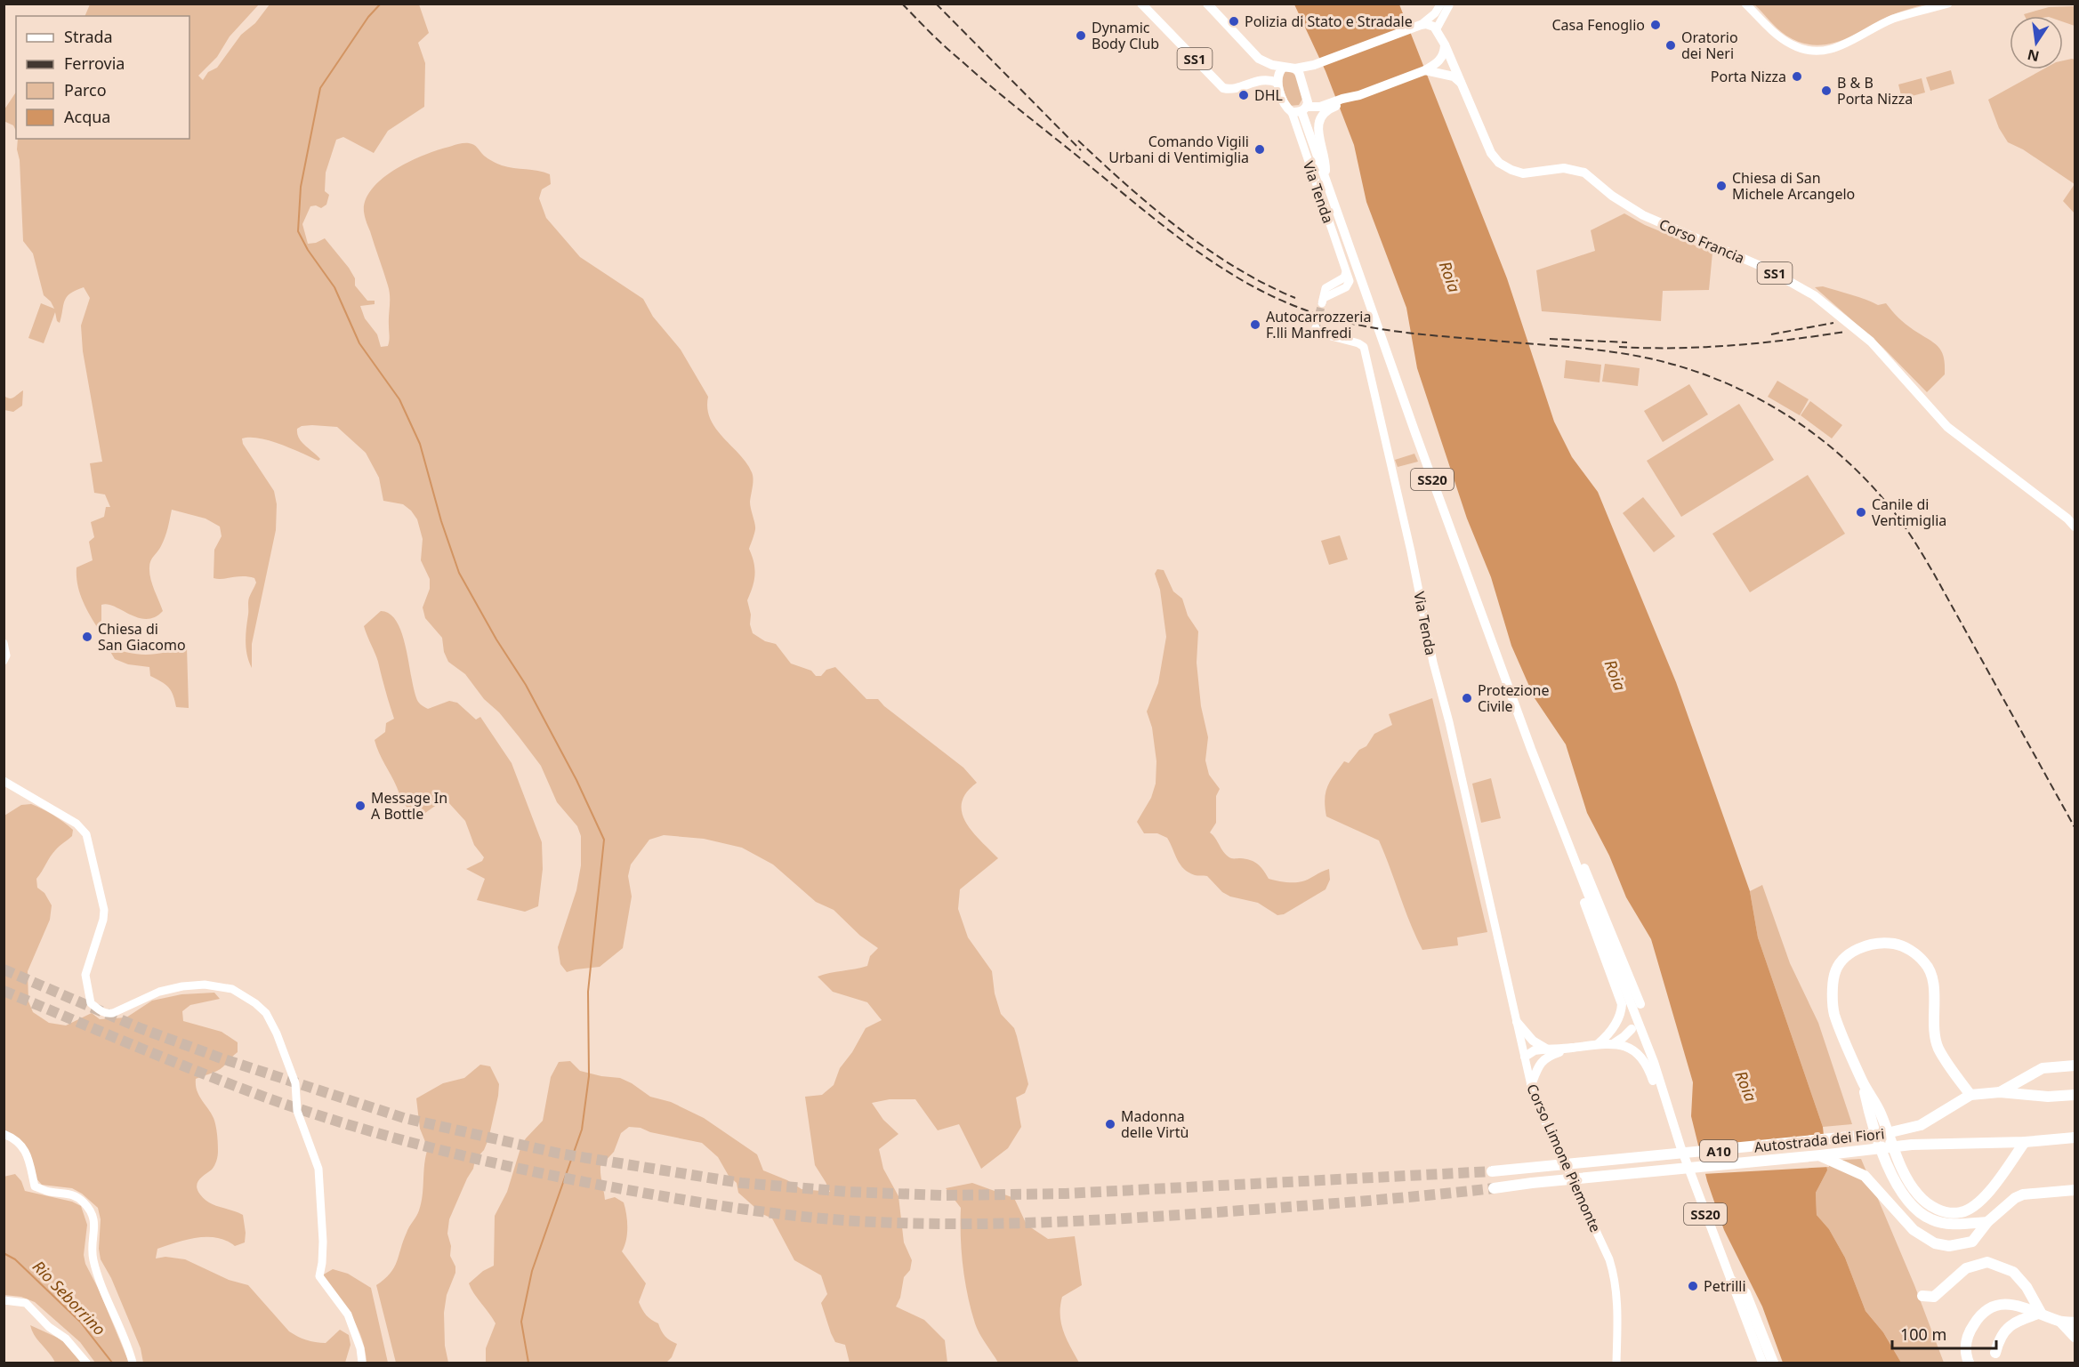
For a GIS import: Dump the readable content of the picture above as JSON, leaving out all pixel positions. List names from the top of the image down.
{
  "streets": {
    "highway": ["Autostrada dei Fiori", "A10"],
    "main road": [
      "SS1",
      "Via Tenda",
      "Corso Francia",
      "SS20",
      "Corso Limone Piemonte"
    ]
  },
  "crossings": [
    ["SS1", "Corso Francia"],
    ["Via Tenda", "SS20"],
    ["Via Tenda", "Corso Limone Piemonte"]
  ],
  "water": ["Roia", "Rio Seborrino"],
  "places": [
    "Polizia di Stato e Stradale",
    "Casa Fenoglio",
    "Dynamic Body Club",
    "Oratorio dei Neri",
    "Porta Nizza",
    "B & B Porta Nizza",
    "DHL",
    "Comando Vigili Urbani di Ventimiglia",
    "Chiesa di San Michele Arcangelo",
    "Autocarrozzeria F.lli Manfredi",
    "Canile di Ventimiglia",
    "Chiesa di San Giacomo",
    "Protezione Civile",
    "Message In A Bottle",
    "Madonna delle Virtù",
    "Petrilli"
  ],
  "legend": [
    "Strada",
    "Ferrovia",
    "Parco",
    "Acqua"
  ],
  "scale_bar": "100 m",
  "north": "bottom"
}
